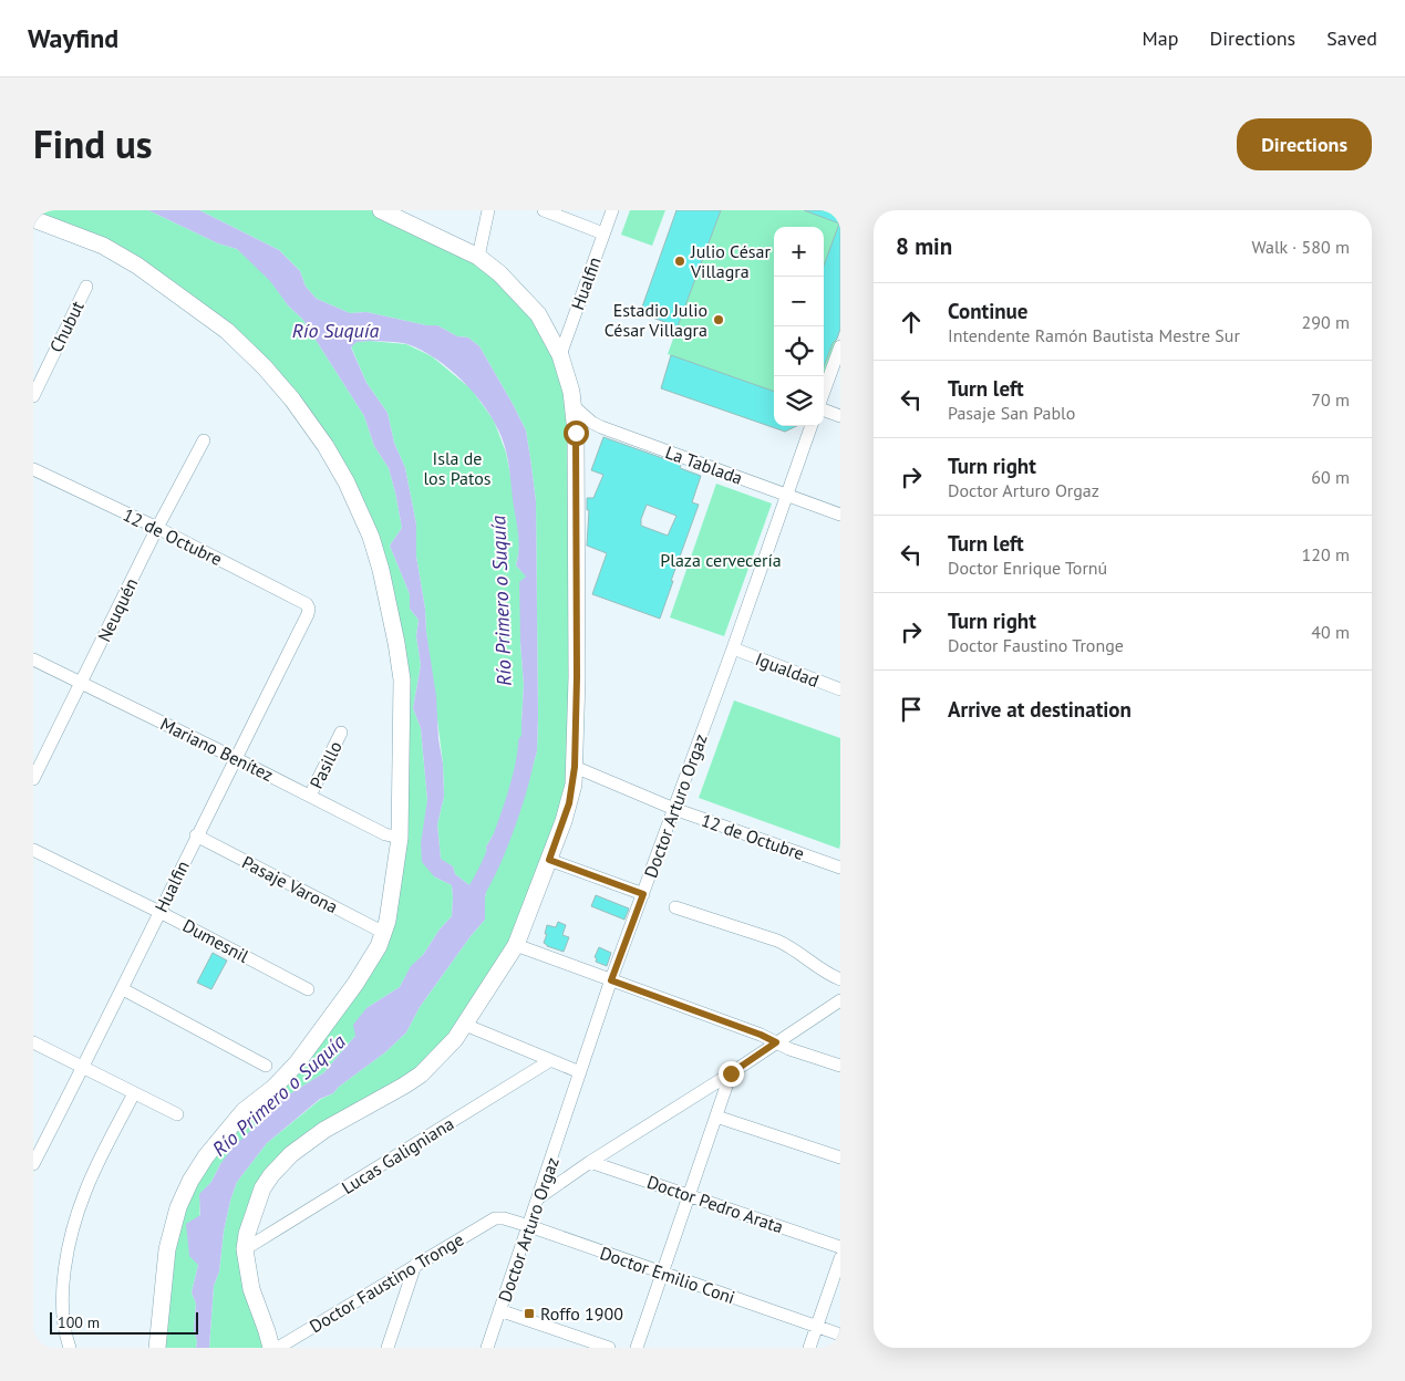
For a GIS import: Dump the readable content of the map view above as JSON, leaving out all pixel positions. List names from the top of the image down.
{
  "streets": {
    "street": [
      "Hualfin",
      "Chubut",
      "La Tablada",
      "12 de Octubre",
      "Neuquén",
      "Igualdad",
      "Mariano Benítez",
      "Pasillo",
      "Doctor Arturo Orgaz",
      "Pasaje Varona",
      "Dumesnil",
      "Lucas Galigniana",
      "Doctor Pedro Arata",
      "Doctor Emilio Coni",
      "Doctor Faustino Tronge"
    ]
  },
  "crossings": [
    ["Hualfin", "12 de Octubre"],
    ["Hualfin", "Mariano Benítez"],
    ["Hualfin", "Pasaje Varona"],
    ["Hualfin", "Dumesnil"],
    ["La Tablada", "Doctor Arturo Orgaz"],
    ["12 de Octubre", "Neuquén"],
    ["12 de Octubre", "Doctor Arturo Orgaz"],
    ["Neuquén", "Mariano Benítez"],
    ["Igualdad", "Doctor Arturo Orgaz"],
    ["Mariano Benítez", "Pasillo"],
    ["Doctor Arturo Orgaz", "Doctor Emilio Coni"],
    ["Doctor Emilio Coni", "Doctor Faustino Tronge"]
  ],
  "water": ["Río Suquía", "Río Primero o Suquía"],
  "parks": ["Isla de los Patos", "Plaza cervecería"],
  "places": {
    "other": ["Julio César Villagra", "Estadio Julio César Villagra"],
    "transit": ["Roffo 1900"]
  },
  "scale_bar": "100 m",
  "page": {
    "header": "Wayfind",
    "nav": ["Map", "Directions", "Saved"],
    "title": "Find us",
    "buttons": "Directions",
    "heading": ["8 min", "Walk · 580 m"],
    "map_buttons": ["+", "−"],
    "list": [
      ["Continue", "Intendente Ramón Bautista Mestre Sur", "290 m"],
      ["Turn left", "Pasaje San Pablo", "70 m"],
      ["Turn right", "Doctor Arturo Orgaz", "60 m"],
      ["Turn left", "Doctor Enrique Tornú", "120 m"],
      ["Turn right", "Doctor Faustino Tronge", "40 m"],
      "Arrive at destination"
    ],
    "scale": "100 m"
  }
}
